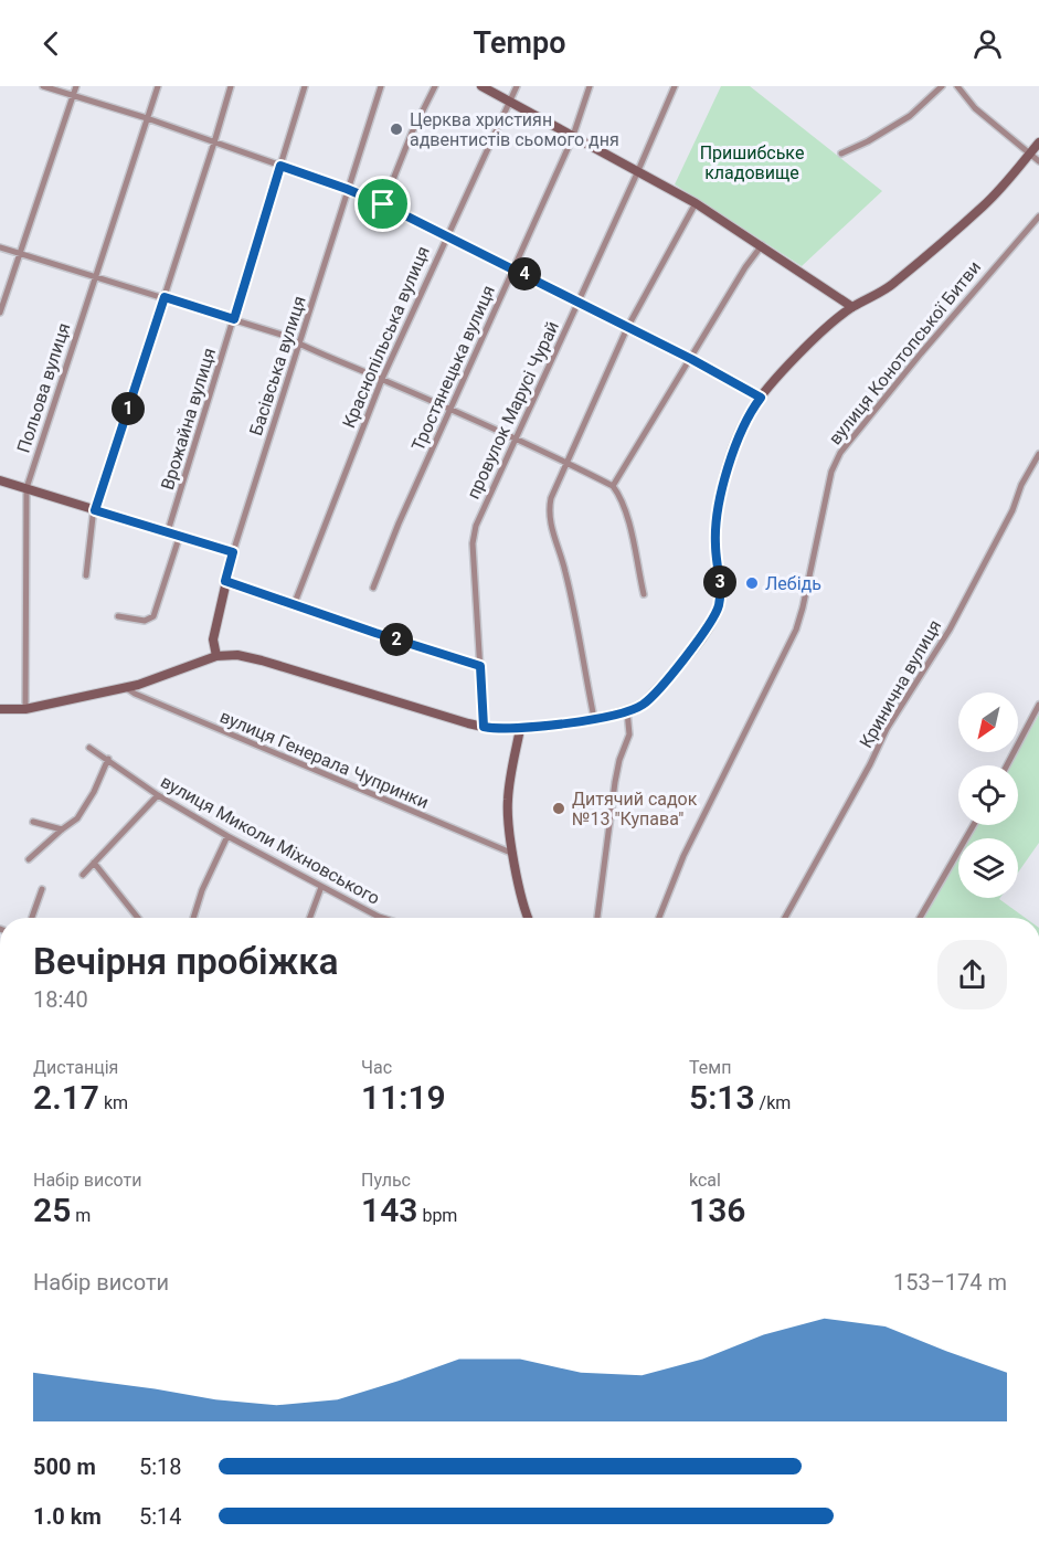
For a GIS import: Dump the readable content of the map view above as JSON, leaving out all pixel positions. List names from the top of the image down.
{
  "streets": {
    "main road": ["Басівська вулиця"],
    "street": [
      "Краснопільська вулиця",
      "вулиця Конотопської Битви",
      "Тростянецька вулиця",
      "Польова вулиця",
      "провулок Марусі Чурай",
      "Врожайна вулиця",
      "Кринична вулиця",
      "вулиця Генерала Чупринки",
      "вулиця Миколи Міхновського"
    ]
  },
  "parks": ["Пришибське кладовище"],
  "places": ["Церква християн адвентистів сьомого дня", "Лебідь", "Дитячий садок №13 \"Купава\""],
  "north": "bottom left",
  "page": {
    "header": "Tempo",
    "pins": [
      "4",
      "1",
      "3",
      "2"
    ],
    "heading": ["Вечірня пробіжка", "18:40"],
    "stats": [
      ["Дистанція", "2.17 km"],
      ["Час", "11:19"],
      ["Темп", "5:13 /km"],
      ["Набір висоти", "25 m"],
      ["Пульс", "143 bpm"],
      ["kcal", "136"]
    ],
    "chart": ["Набір висоти", "153–174 m"],
    "list": [
      {
        "name": "500 m",
        "note": "5:18"
      },
      {
        "name": "1.0 km",
        "note": "5:14"
      }
    ]
  }
}
